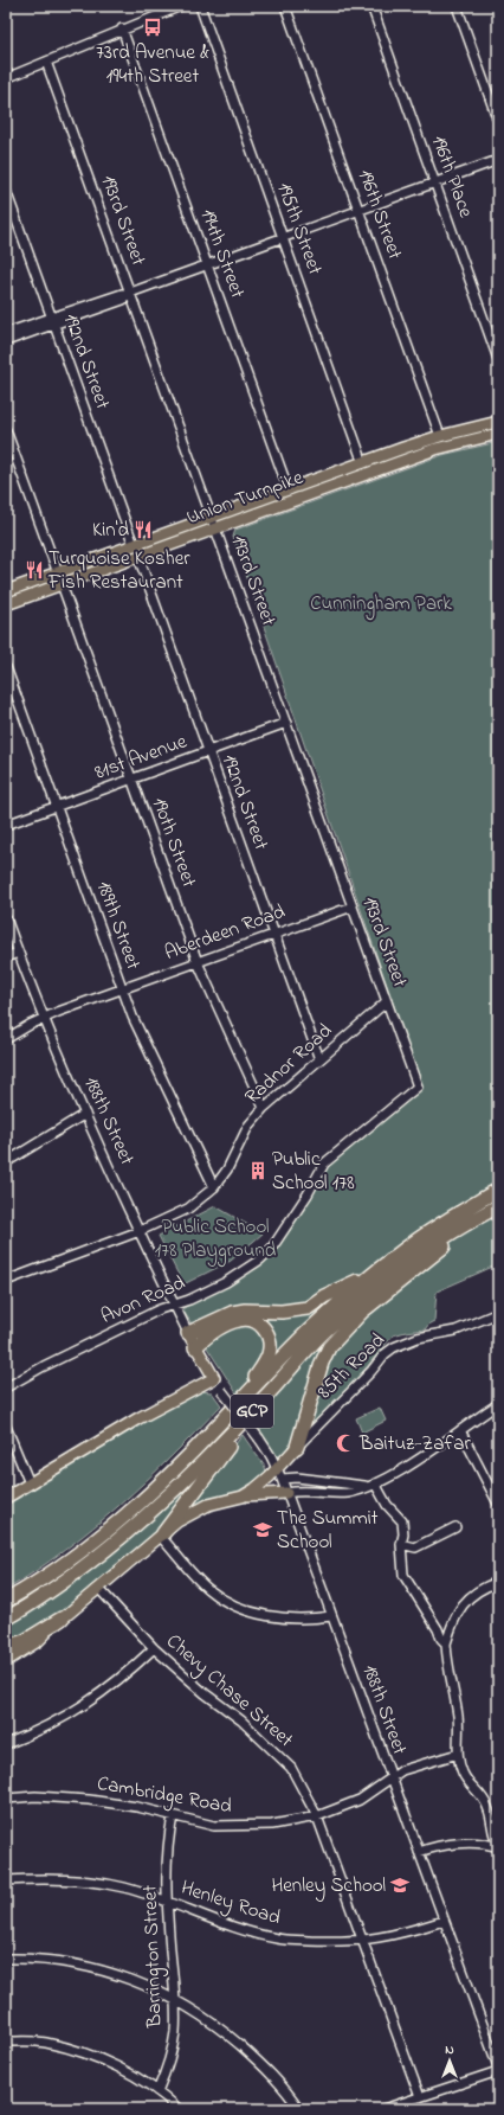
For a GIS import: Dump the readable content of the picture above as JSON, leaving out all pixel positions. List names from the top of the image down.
{
  "streets": {
    "highway": ["GCP"],
    "main road": ["Union Turnpike", "85th Road"],
    "street": [
      "196th Place",
      "196th Street",
      "193rd Street",
      "195th Street",
      "194th Street",
      "192nd Street",
      "81st Avenue",
      "190th Street",
      "189th Street",
      "Aberdeen Road",
      "Radnor Road",
      "188th Street",
      "Avon Road",
      "Chevy Chase Street",
      "Cambridge Road",
      "Henley Road",
      "Barrington Street"
    ]
  },
  "crossings": [
    ["196th Street", "Union Turnpike"],
    ["193rd Street", "Union Turnpike"],
    ["193rd Street", "81st Avenue"],
    ["193rd Street", "Aberdeen Road"],
    ["193rd Street", "Radnor Road"],
    ["193rd Street", "Avon Road"],
    ["195th Street", "Union Turnpike"],
    ["194th Street", "Union Turnpike"],
    ["192nd Street", "Union Turnpike"],
    ["192nd Street", "81st Avenue"],
    ["192nd Street", "Aberdeen Road"],
    ["192nd Street", "Radnor Road"],
    ["Union Turnpike", "190th Street"],
    ["81st Avenue", "190th Street"],
    ["81st Avenue", "189th Street"],
    ["190th Street", "Aberdeen Road"],
    ["190th Street", "Radnor Road"],
    ["189th Street", "Aberdeen Road"],
    ["189th Street", "Radnor Road"],
    ["Aberdeen Road", "188th Street"],
    ["Radnor Road", "188th Street"],
    ["188th Street", "Avon Road"],
    ["188th Street", "85th Road"],
    ["188th Street", "Cambridge Road"],
    ["188th Street", "Henley Road"],
    ["Chevy Chase Street", "Cambridge Road"],
    ["Chevy Chase Street", "Henley Road"],
    ["Cambridge Road", "Barrington Street"],
    ["Henley Road", "Barrington Street"]
  ],
  "parks": ["Cunningham Park", "Public School 178 Playground"],
  "places": {
    "bus stop": ["73rd Avenue & 194th Street"],
    "restaurant": ["Kin'd", "Turquoise Kosher Fish Restaurant"],
    "building": ["Public School 178"],
    "mosque": ["Baituz-Zafar"],
    "school or university": ["The Summit School", "Henley School"]
  },
  "north": "top"
}
